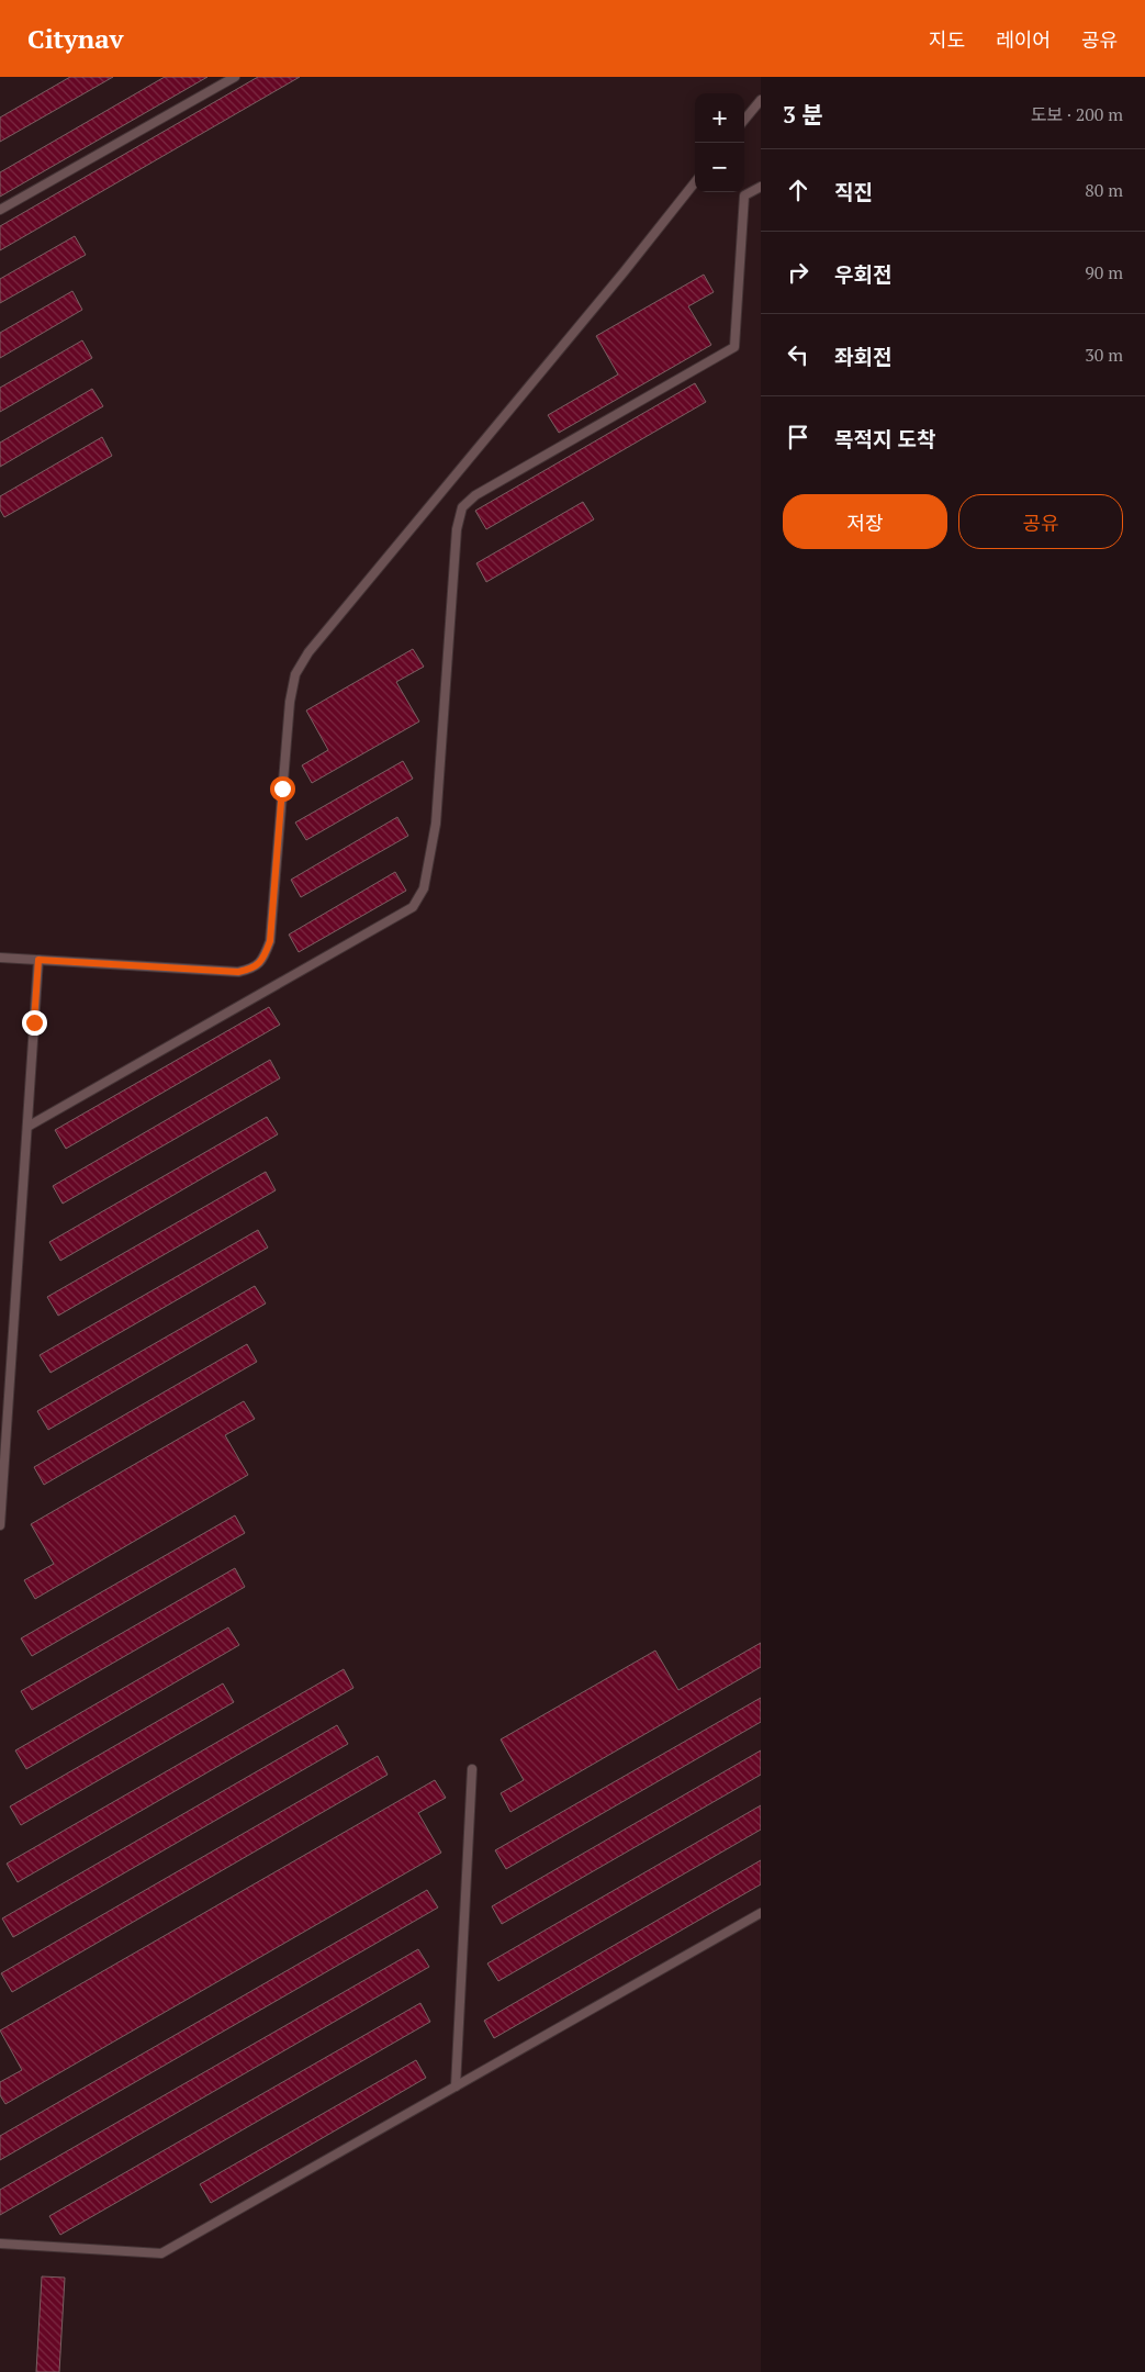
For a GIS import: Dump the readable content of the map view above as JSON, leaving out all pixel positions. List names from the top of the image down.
{
  "page": {
    "header": "Citynav",
    "nav": ["지도", "레이어", "공유"],
    "heading": ["3 분", "도보 · 200 m"],
    "map_buttons": ["+", "−"],
    "list": [
      ["직진", "80 m"],
      ["우회전", "90 m"],
      ["좌회전", "30 m"],
      "목적지 도착"
    ],
    "buttons": ["저장", "공유"]
  }
}
